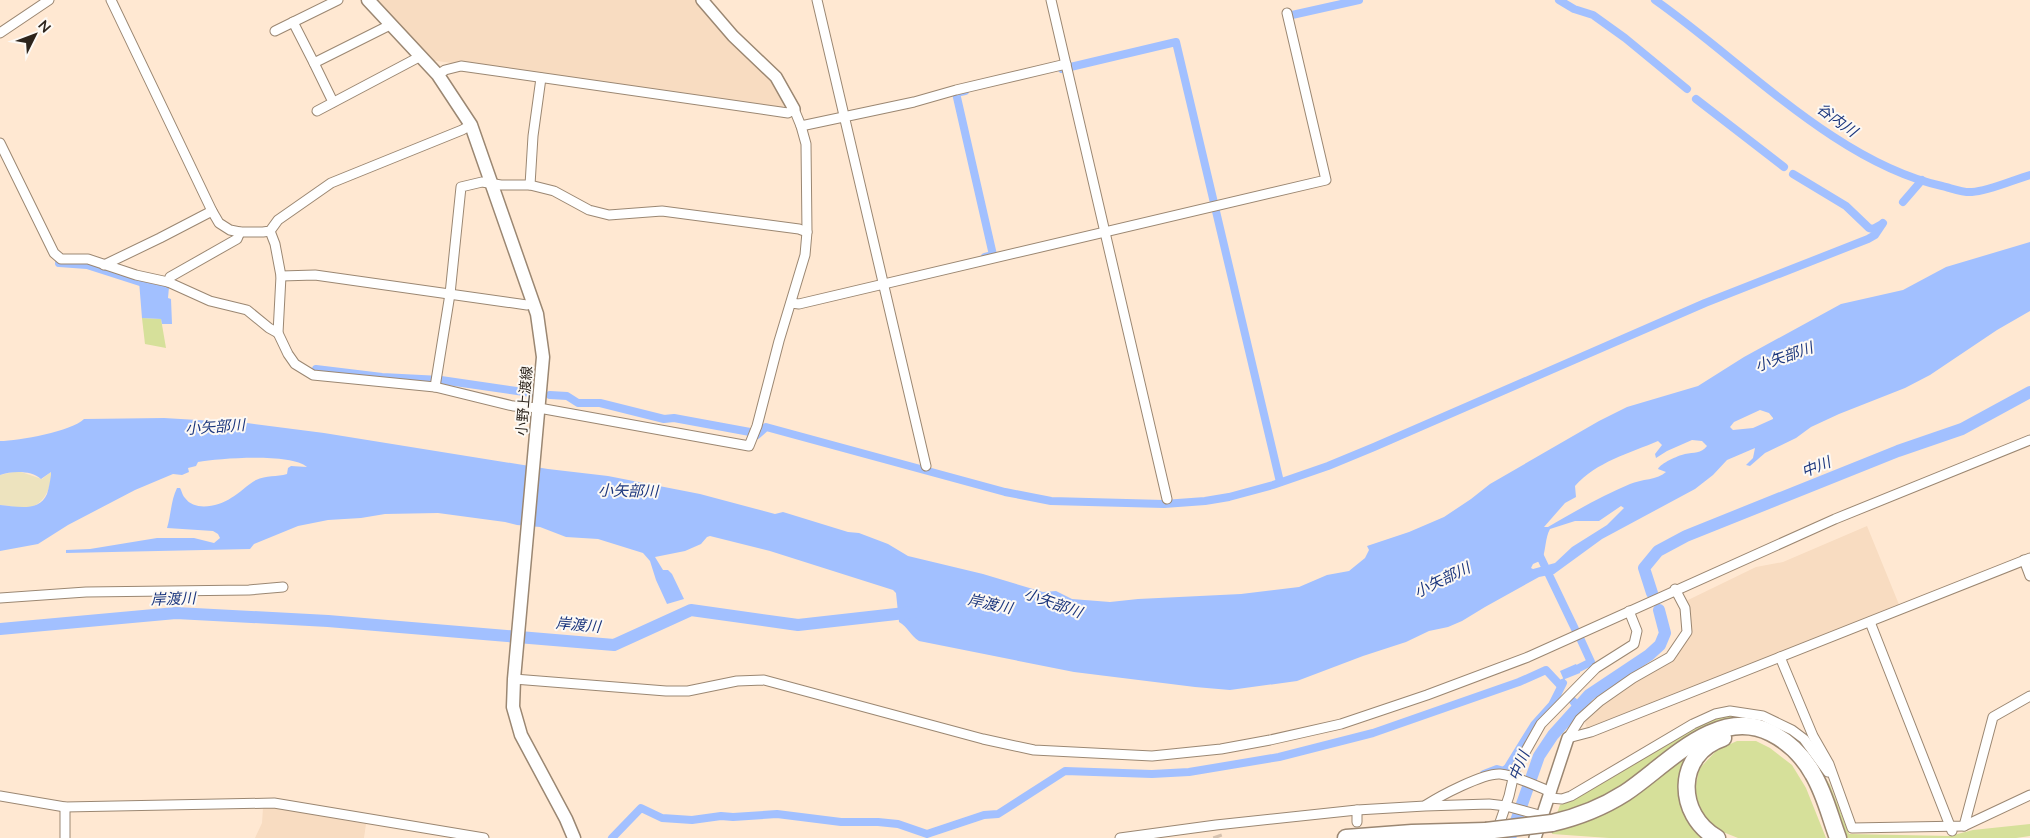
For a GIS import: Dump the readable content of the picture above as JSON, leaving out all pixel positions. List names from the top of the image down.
{
  "streets": {
    "main road": ["小野上渡線"]
  },
  "water": [
    "谷内川",
    "小矢部川",
    "中川",
    "岸渡川"
  ],
  "north": "top right"
}
